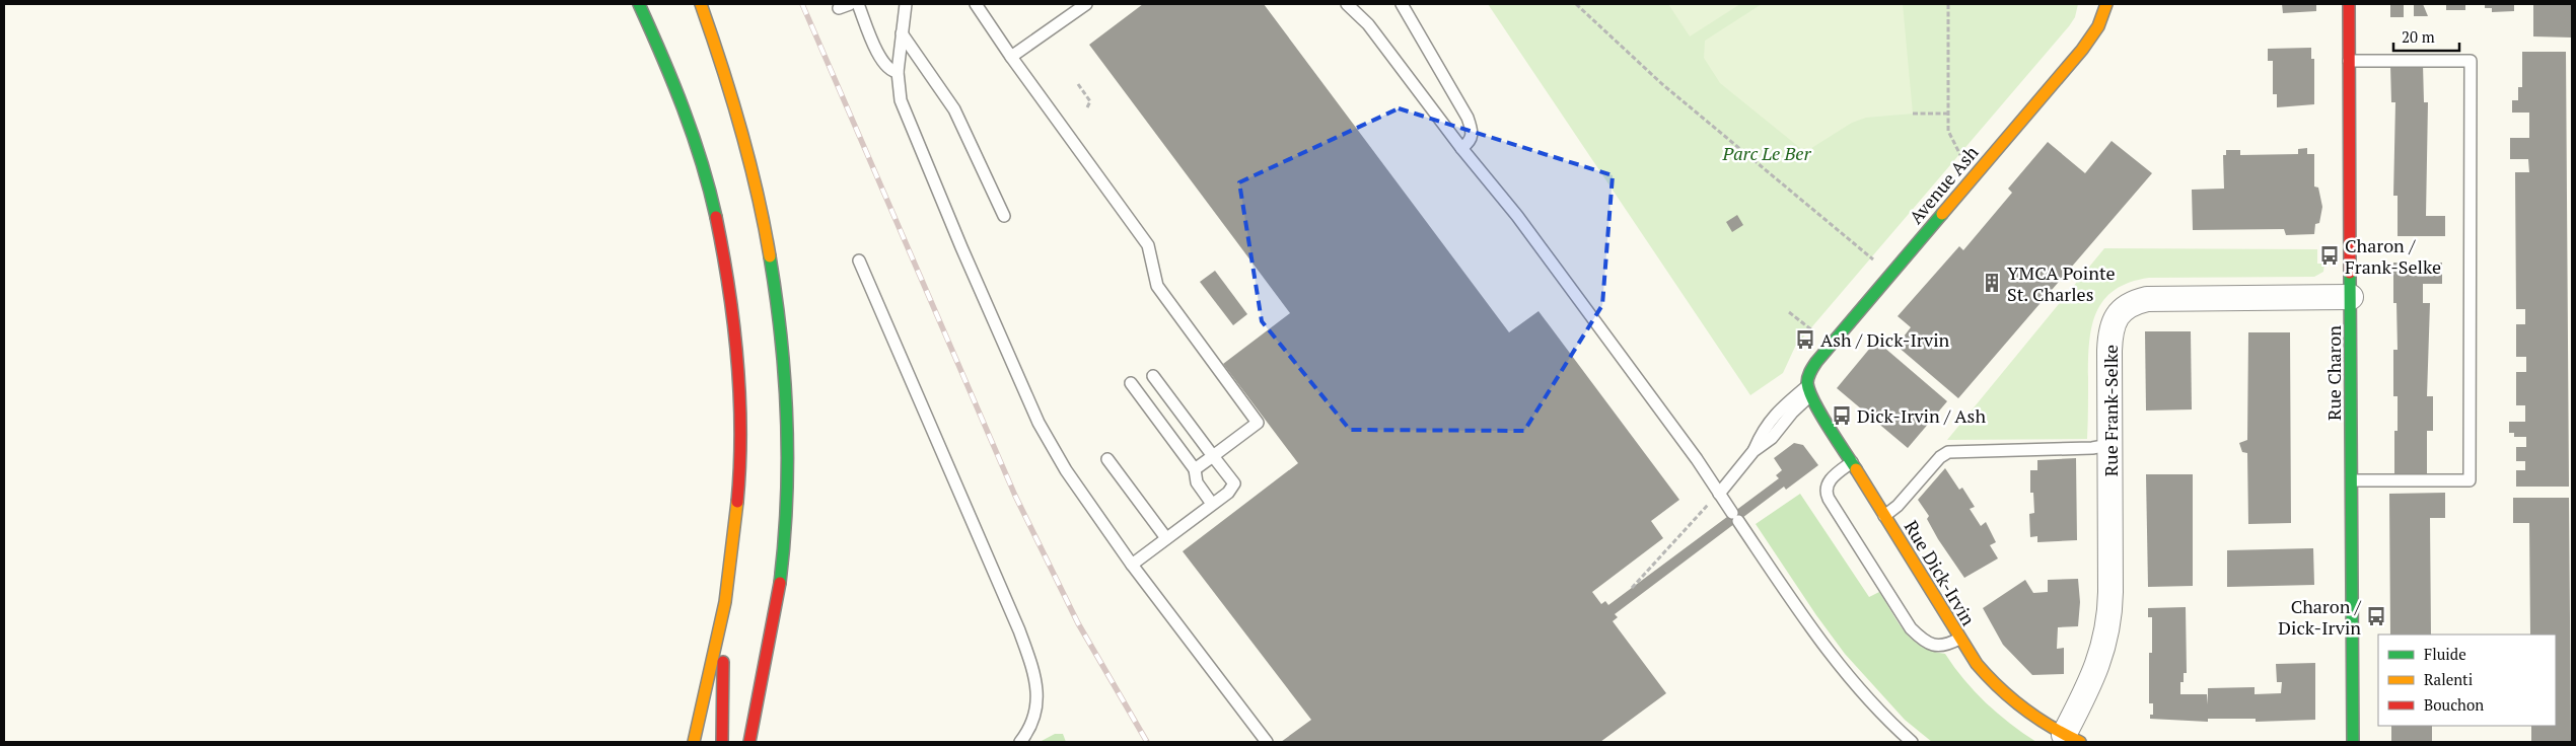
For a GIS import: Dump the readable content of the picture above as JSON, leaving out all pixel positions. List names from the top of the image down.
{
  "streets": {
    "street": [
      "Avenue Ash",
      "Rue Charon",
      "Rue Frank-Selke",
      "Rue Dick-Irvin"
    ]
  },
  "crossings": [
    ["Avenue Ash", "Rue Dick-Irvin"],
    ["Rue Charon", "Rue Frank-Selke"],
    ["Rue Frank-Selke", "Rue Dick-Irvin"]
  ],
  "parks": ["Parc Le Ber"],
  "places": {
    "bus stop": [
      "Charon / Frank-Selke",
      "Ash / Dick-Irvin",
      "Dick-Irvin / Ash",
      "Charon / Dick-Irvin"
    ],
    "building": ["YMCA Pointe St. Charles"]
  },
  "legend": ["Fluide", "Ralenti", "Bouchon"],
  "scale_bar": "20 m"
}
